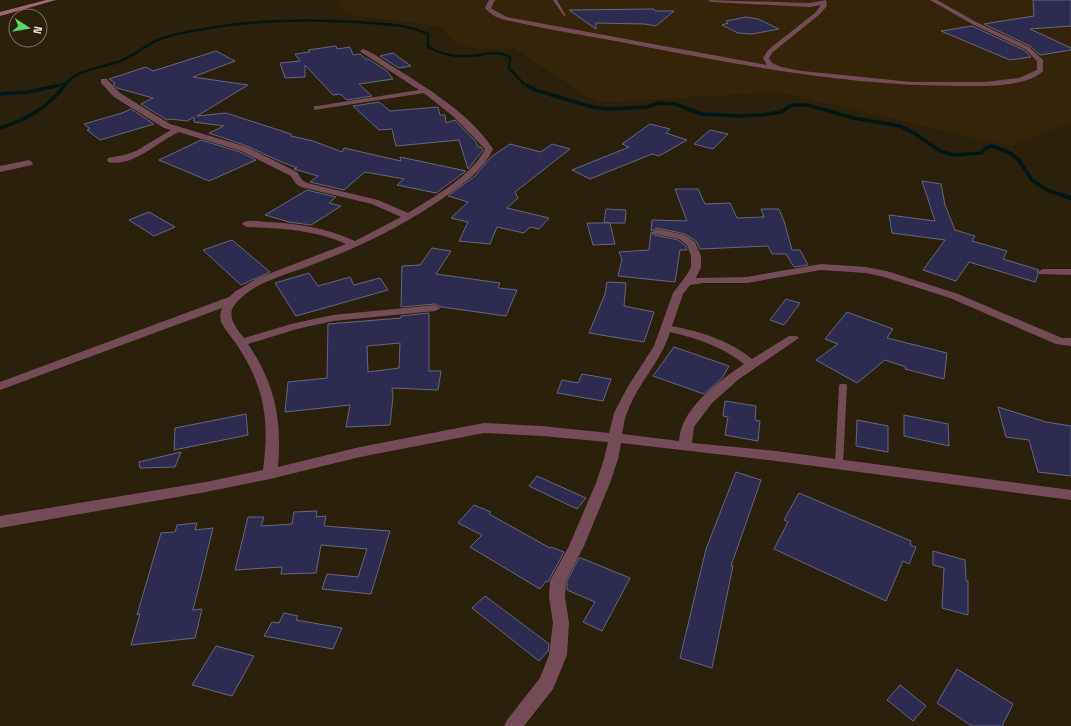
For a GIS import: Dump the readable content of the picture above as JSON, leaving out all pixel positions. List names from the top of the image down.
{
  "north": "right"
}
